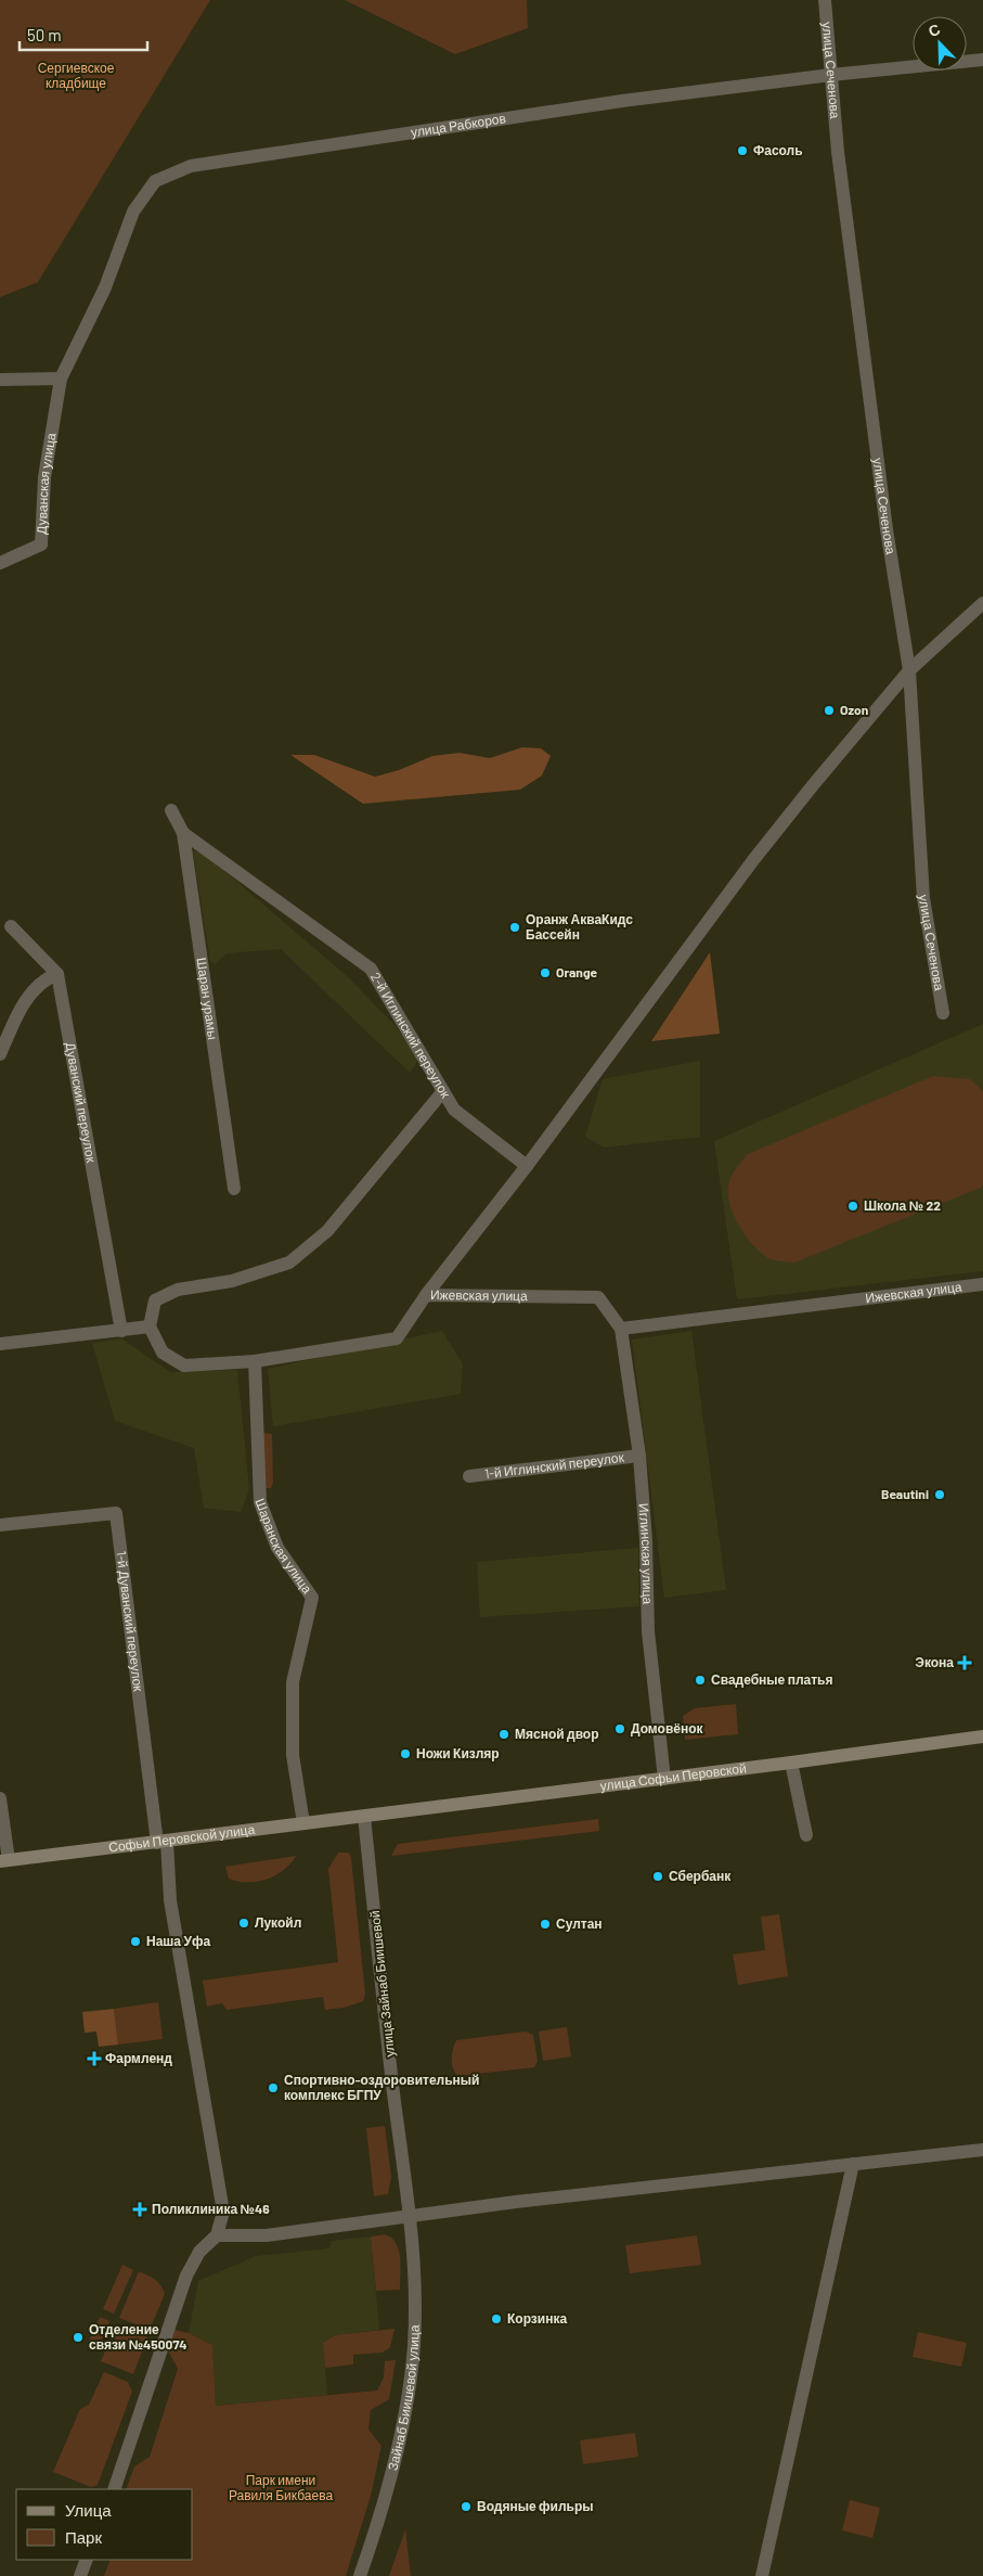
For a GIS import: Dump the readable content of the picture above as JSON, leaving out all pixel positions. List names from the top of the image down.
{
  "streets": {
    "main road": ["улица Софьи Перовской", "Софьи Перовской улица"],
    "street": [
      "улица Сеченова",
      "улица Рабкоров",
      "Дуванская улица",
      "Шаран урамы",
      "2-й Иглинский переулок",
      "Дуванский переулок",
      "Ижевская улица",
      "1-й Иглинский переулок",
      "Шаранская улица",
      "Иглинская улица",
      "1-й Дуванский переулок",
      "улица Зайнаб Биишевой",
      "Зайнаб Биишевой улица"
    ]
  },
  "crossings": [
    ["улица Сеченова", "улица Рабкоров"],
    ["улица Рабкоров", "Дуванская улица"],
    ["Шаран урамы", "2-й Иглинский переулок"],
    ["Ижевская улица", "Шаранская улица"],
    ["Ижевская улица", "Иглинская улица"],
    ["1-й Иглинский переулок", "Иглинская улица"],
    ["Шаранская улица", "Софьи Перовской улица"],
    ["Иглинская улица", "улица Софьи Перовской"],
    ["1-й Дуванский переулок", "Софьи Перовской улица"],
    ["улица Софьи Перовской", "Софьи Перовской улица"],
    ["улица Софьи Перовской", "улица Зайнаб Биишевой"],
    ["Софьи Перовской улица", "улица Зайнаб Биишевой"],
    ["улица Зайнаб Биишевой", "Зайнаб Биишевой улица"]
  ],
  "parks": ["Сергиевское кладбище", "Парк имени Равиля Бикбаева"],
  "places": {
    "other": [
      "Фасоль",
      "Ozon",
      "Оранж АкваКидс Бассейн",
      "Orange",
      "Школа № 22",
      "Beautini",
      "Свадебные платья",
      "Домовёнок",
      "Мясной двор",
      "Ножи Кизляр",
      "Сбербанк",
      "Лукойл",
      "Султан",
      "Наша Уфа",
      "Спортивно-оздоровительный комплекс БГПУ",
      "Корзинка",
      "Отделение связи №450074",
      "Водяные фильры"
    ],
    "health": ["Экона", "Фармленд", "Поликлиника №46"]
  },
  "legend": ["Улица", "Парк"],
  "scale_bar": "50 m",
  "north": "top left"
}
